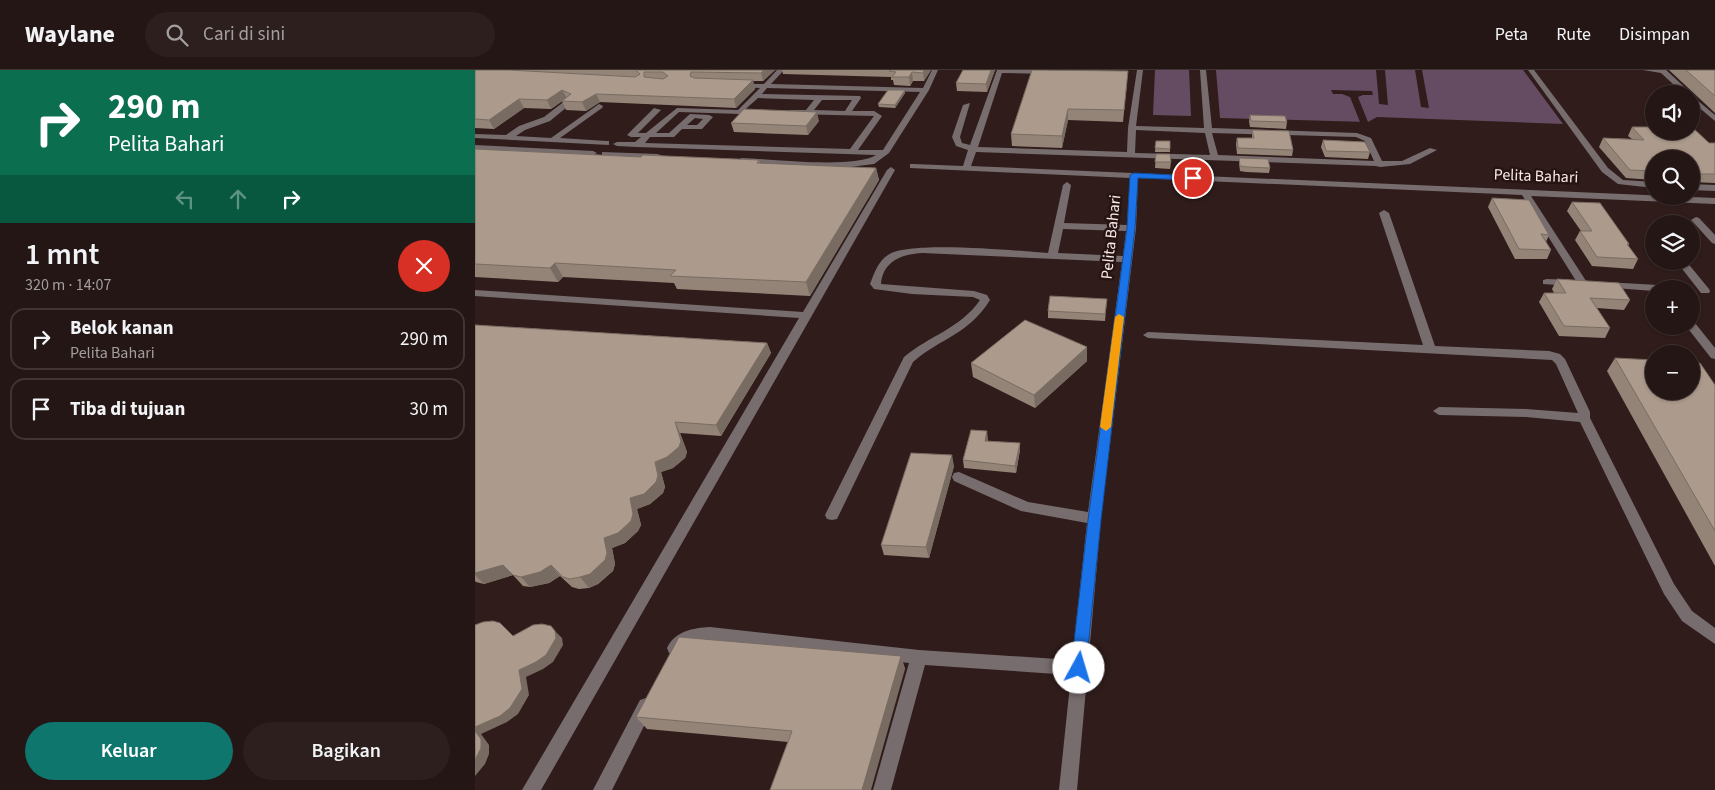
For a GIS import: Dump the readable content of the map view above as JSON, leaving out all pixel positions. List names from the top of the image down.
{
  "streets": {
    "lane": ["Pelita Bahari"]
  },
  "page": {
    "header": "Waylane",
    "search": "Cari di sini",
    "nav": ["Peta", "Rute", "Disimpan"],
    "turn": ["290 m", "Pelita Bahari"],
    "map_buttons": ["+", "−"],
    "heading": ["1 mnt", "320 m · 14:07"],
    "list": [
      {
        "name": "Belok kanan",
        "note": "Pelita Bahari",
        "value": "290 m"
      },
      {
        "name": "Tiba di tujuan",
        "value": "30 m"
      }
    ],
    "buttons": ["Keluar", "Bagikan"]
  }
}
